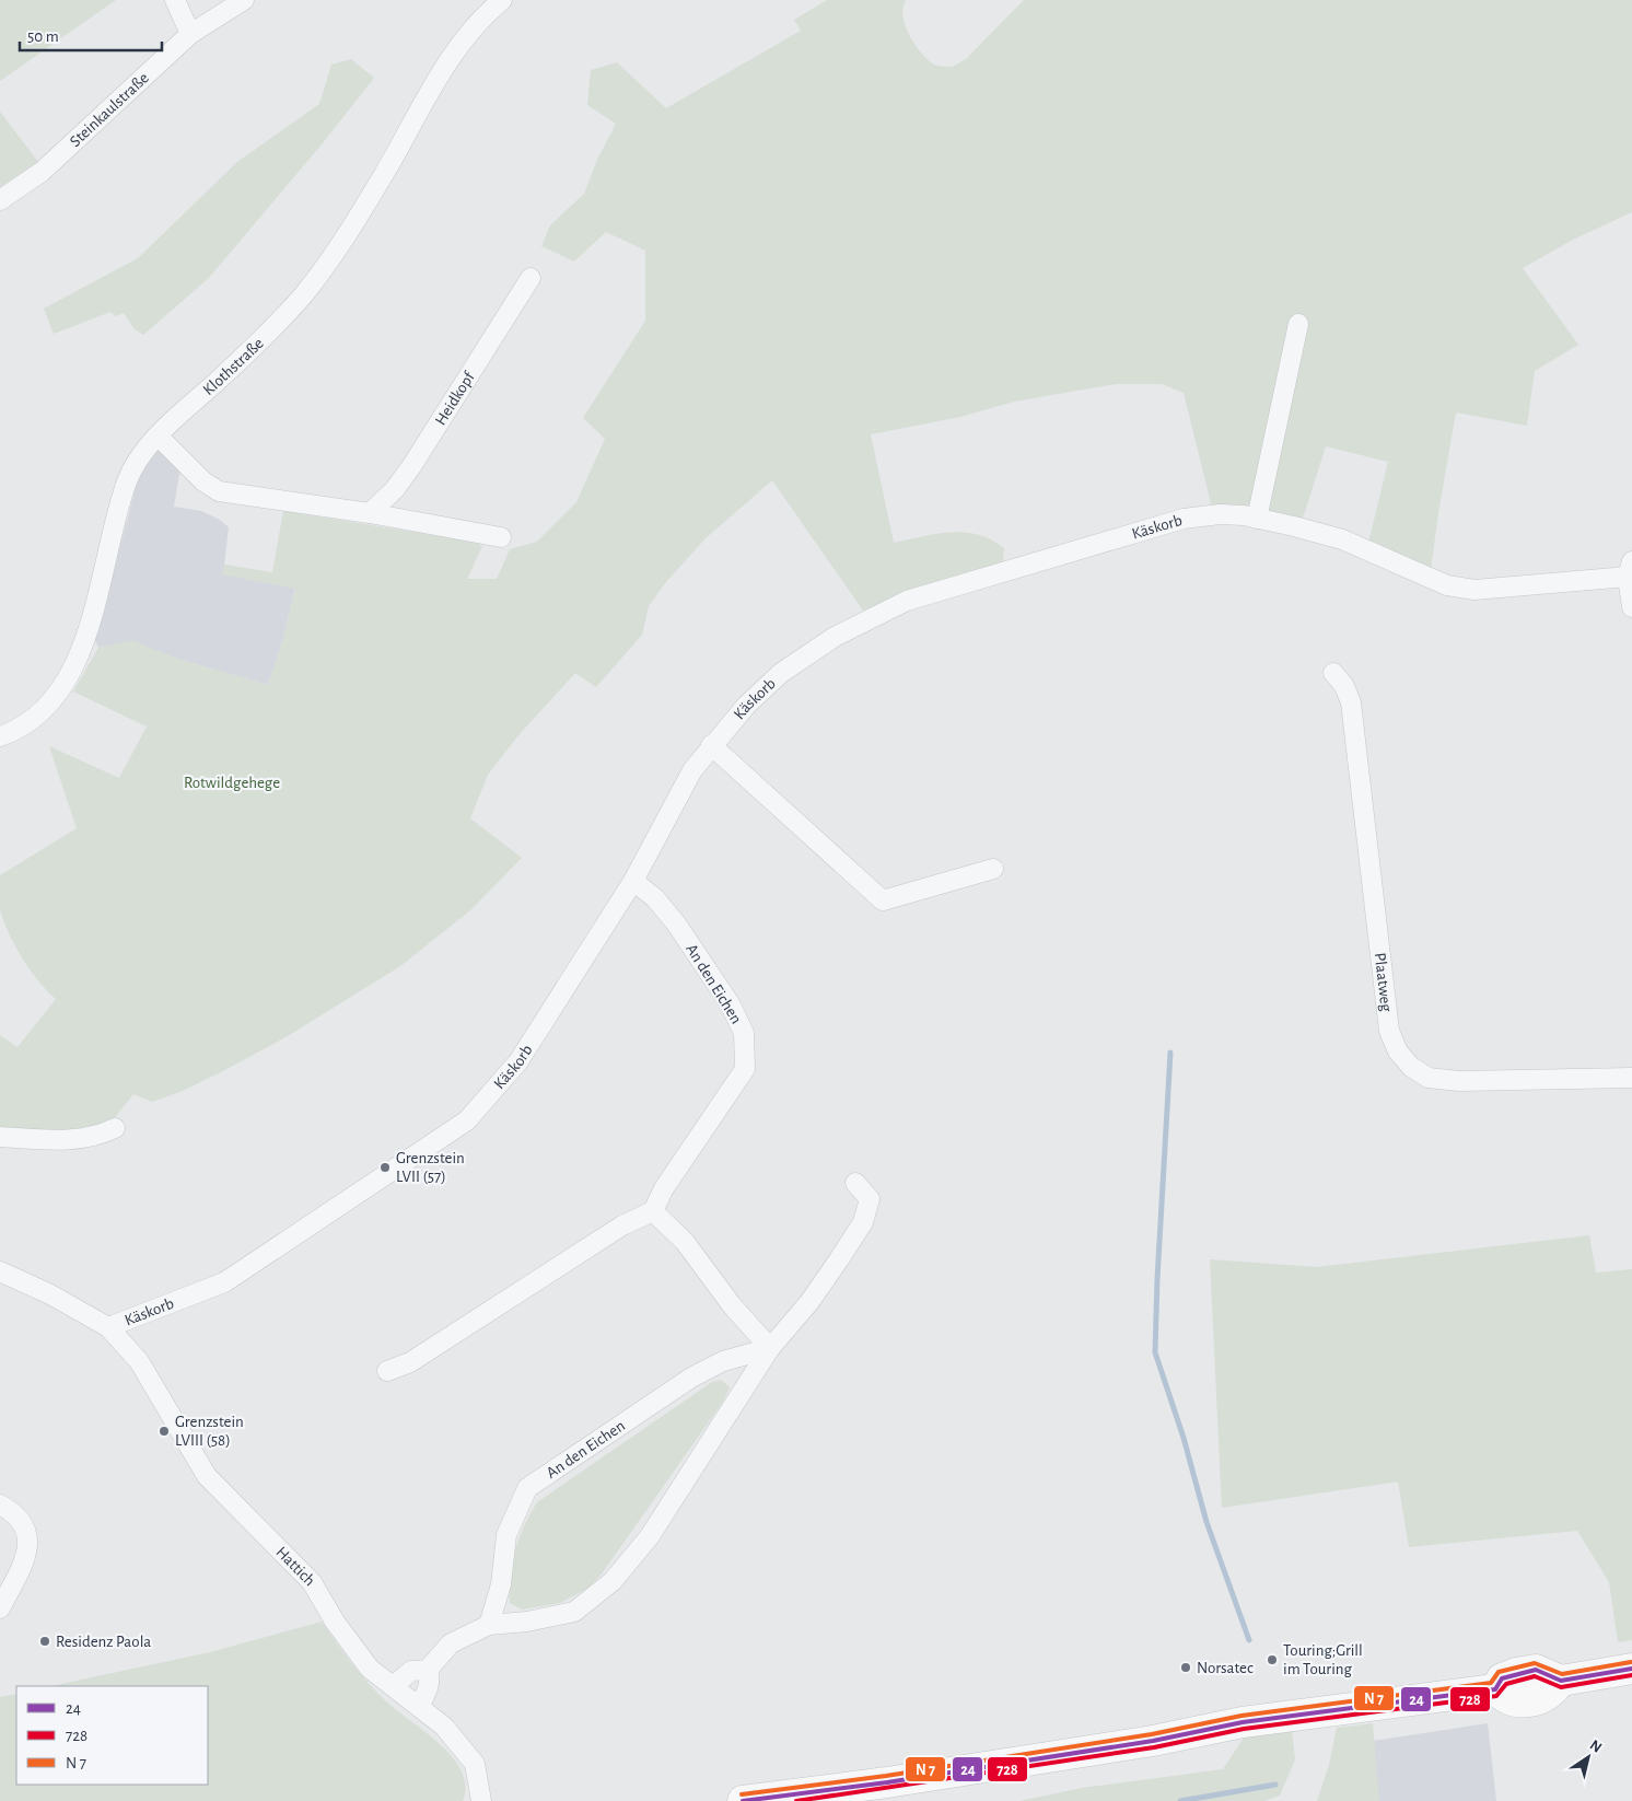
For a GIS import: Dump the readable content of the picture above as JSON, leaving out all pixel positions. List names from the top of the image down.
{
  "streets": {
    "street": [
      "Steinkaulstraße",
      "Klothstraße",
      "Heidkopf",
      "Käskorb",
      "Plaatweg",
      "An den Eichen",
      "Hattich"
    ]
  },
  "crossings": [
    ["Käskorb", "An den Eichen"],
    ["Käskorb", "Hattich"]
  ],
  "parks": ["Rotwildgehege"],
  "places": [
    "Grenzstein LVII (57)",
    "Grenzstein LVIII (58)",
    "Residenz Paola",
    "Touring;Grill im Touring",
    "Norsatec"
  ],
  "lines": ["transit line 24", "transit line 728"],
  "legend": ["24", "728", "N 7"],
  "scale_bar": "50 m",
  "north": "top right"
}
